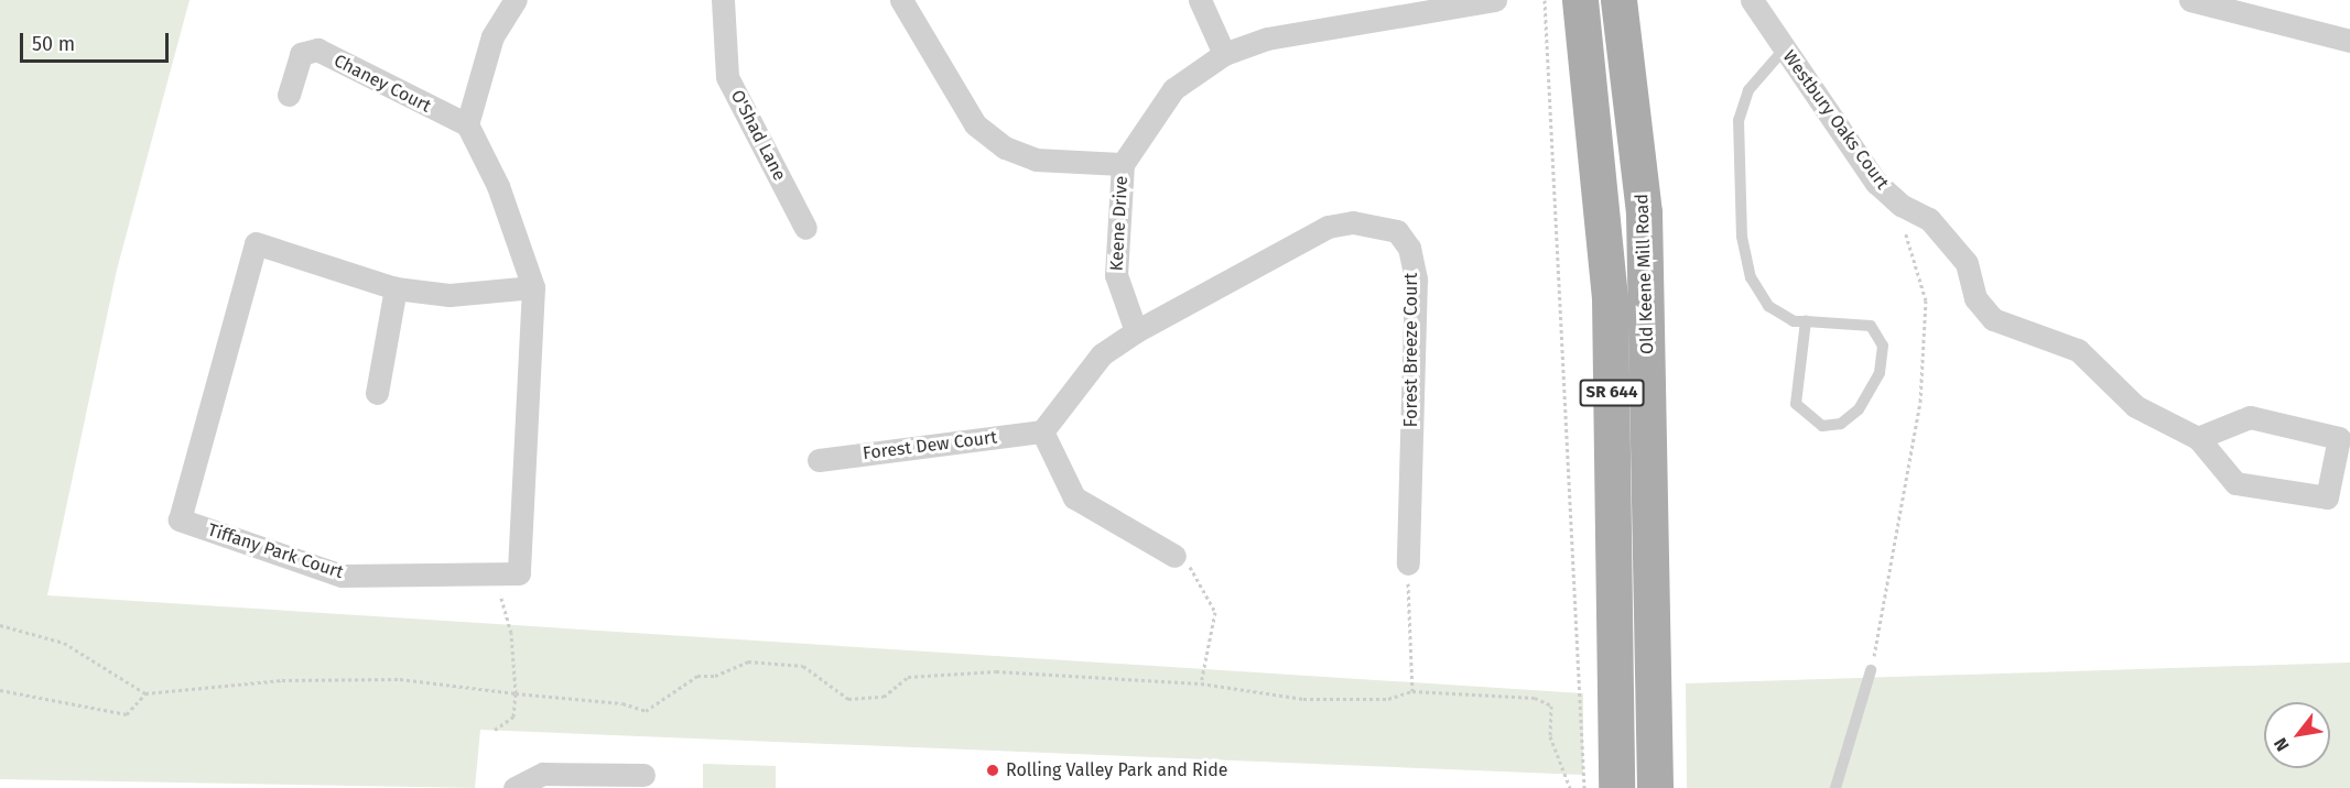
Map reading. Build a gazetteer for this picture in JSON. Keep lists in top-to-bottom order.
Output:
{
  "streets": {
    "main road": ["Old Keene Mill Road", "SR 644"],
    "street": [
      "Chaney Court",
      "Westbury Oaks Court",
      "O'Shad Lane",
      "Keene Drive",
      "Forest Breeze Court",
      "Forest Dew Court",
      "Tiffany Park Court"
    ]
  },
  "crossings": [
    ["Chaney Court", "Tiffany Park Court"],
    ["Keene Drive", "Forest Breeze Court"]
  ],
  "places": ["Rolling Valley Park and Ride"],
  "scale_bar": "50 m",
  "north": "bottom left"
}
